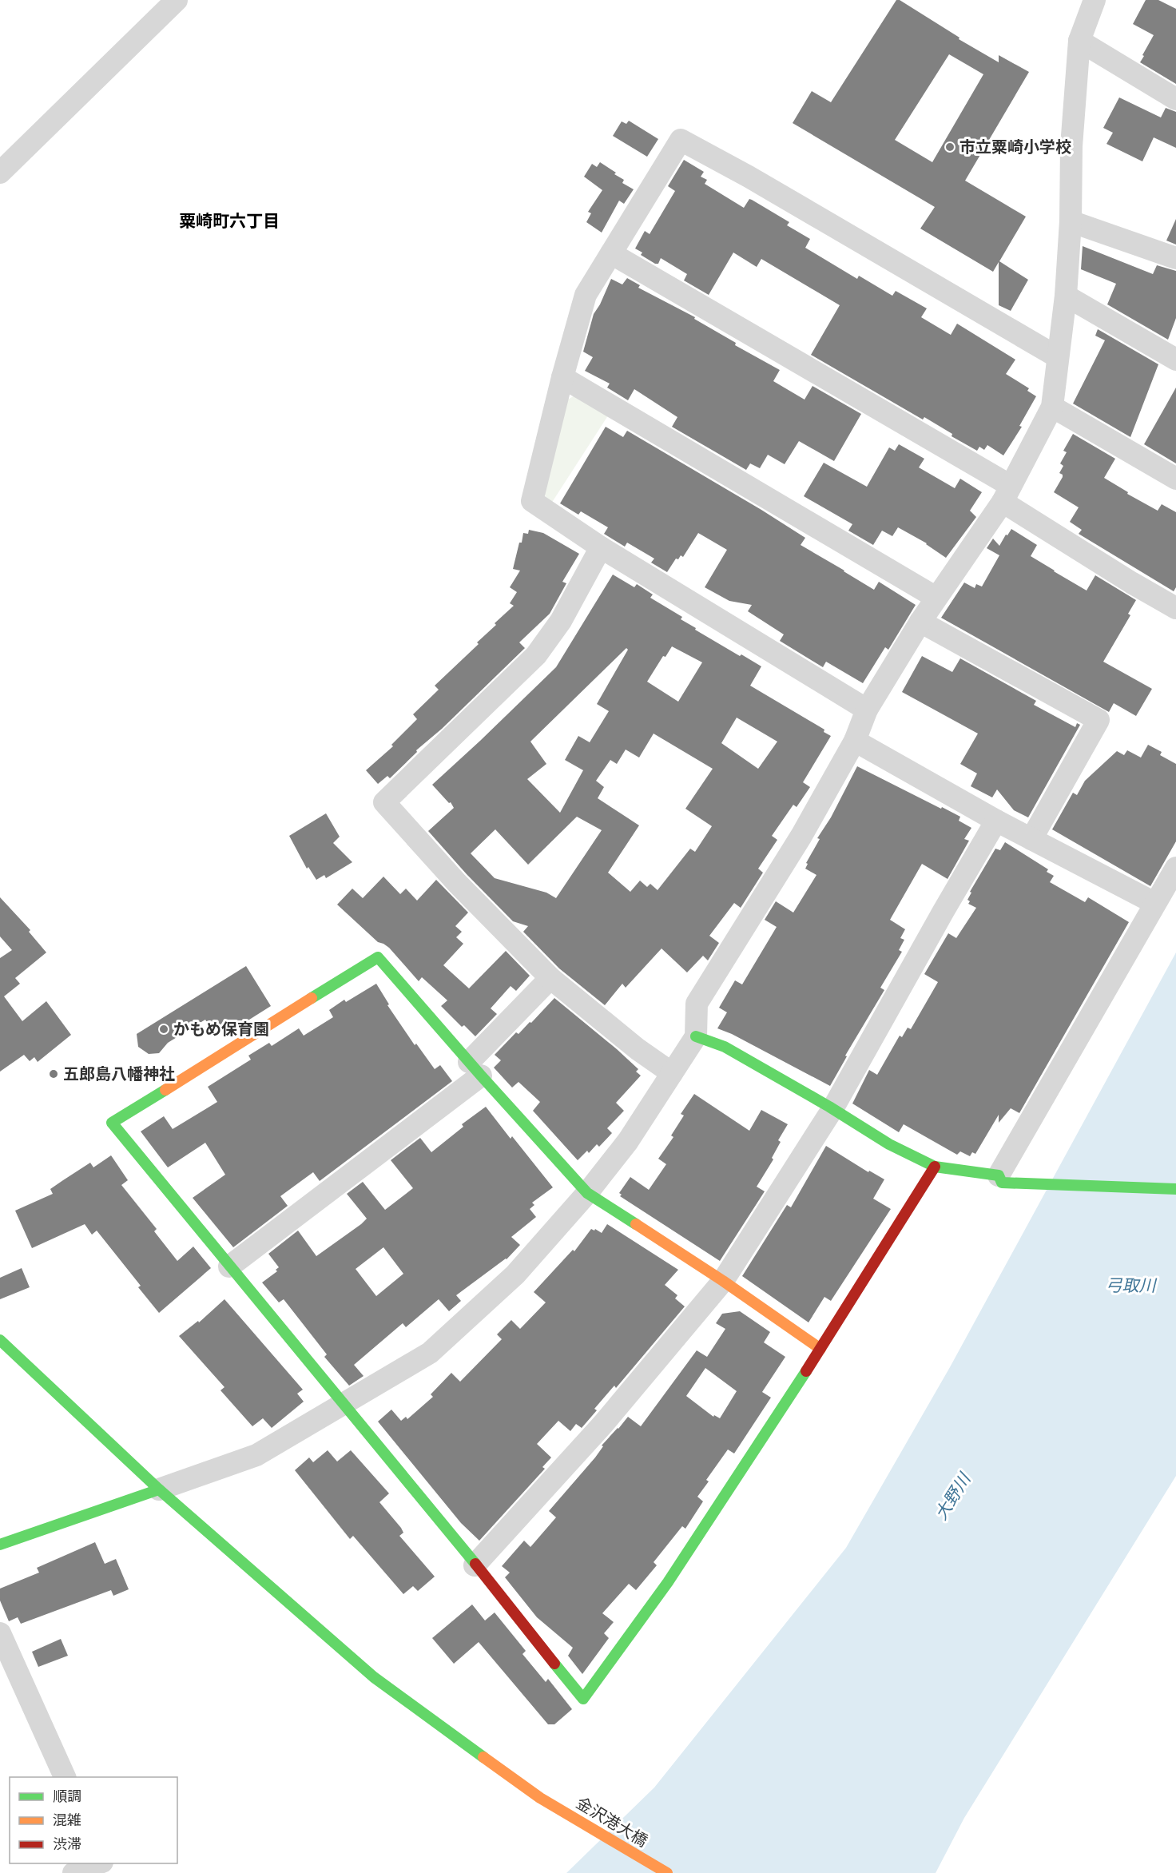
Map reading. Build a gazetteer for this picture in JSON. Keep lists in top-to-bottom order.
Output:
{
  "streets": {
    "street": ["金沢港大橋"]
  },
  "districts": ["粟崎町六丁目"],
  "water": ["弓取川", "大野川"],
  "places": ["市立粟崎小学校", "かもめ保育園", "五郎島八幡神社"],
  "legend": ["順調", "混雑", "渋滞"]
}
